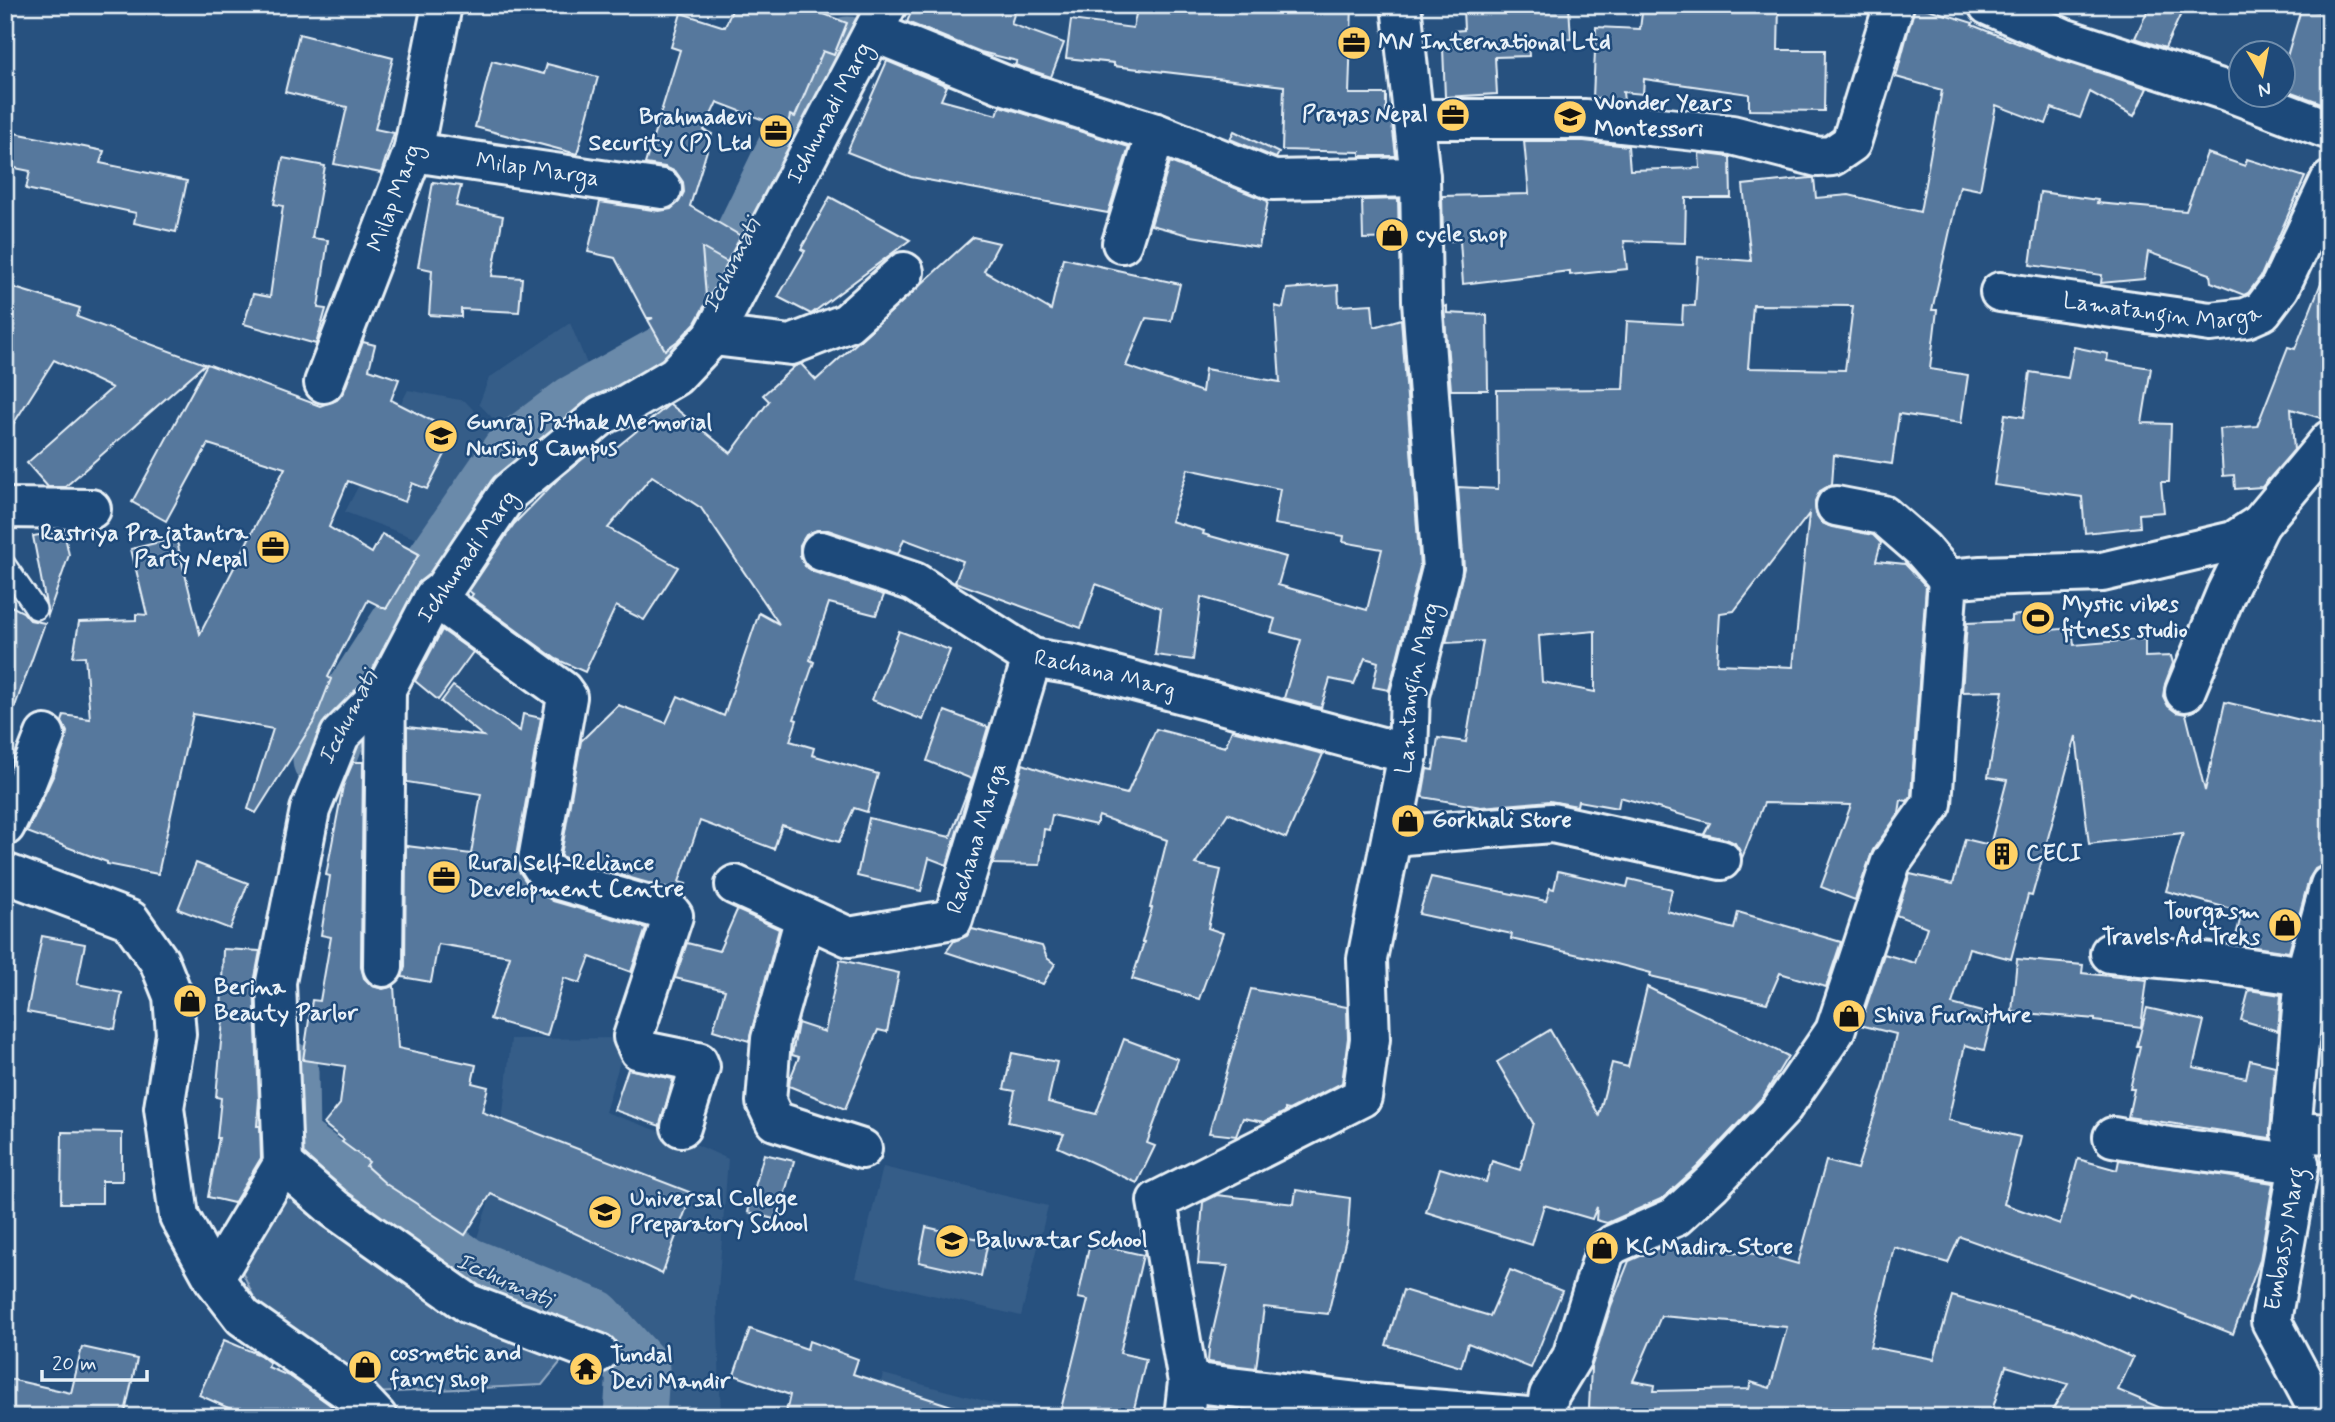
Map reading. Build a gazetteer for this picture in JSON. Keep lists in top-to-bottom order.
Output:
{
  "streets": {
    "street": [
      "Ichhunadi Marg",
      "Milap Marga",
      "Milap Marg",
      "Lamatangin Marga",
      "Rachana Marg",
      "Lamtangin Marg",
      "Rachana Marga",
      "Embassy Marg"
    ]
  },
  "crossings": [
    ["Milap Marga", "Milap Marg"],
    ["Rachana Marg", "Lamtangin Marg"],
    ["Rachana Marg", "Rachana Marga"]
  ],
  "water": ["Icchumati"],
  "places": {
    "office": [
      "MN International Ltd",
      "Prayas Nepal",
      "Brahmadevi Security (P) Ltd",
      "Rastriya Prajatantra Party Nepal",
      "Rural Self-Reliance Development Centre"
    ],
    "school or university": [
      "Wonder Years Montessori",
      "Gunraj Pathak Memorial Nursing Campus",
      "Universal College Preparatory School",
      "Baluwatar School"
    ],
    "shop": [
      "cycle shop",
      "Gorkhali Store",
      "Tourgasm Travels Ad Treks",
      "Berina Beauty Parlor",
      "Shiva Furniture",
      "KC Madira Store",
      "cosmetic and fancy shop"
    ],
    "sports": ["Mystic vibes fitness studio"],
    "building": ["CECI"],
    "temple": ["Tundal Devi Mandir"]
  },
  "scale_bar": "20 m",
  "north": "bottom"
}
